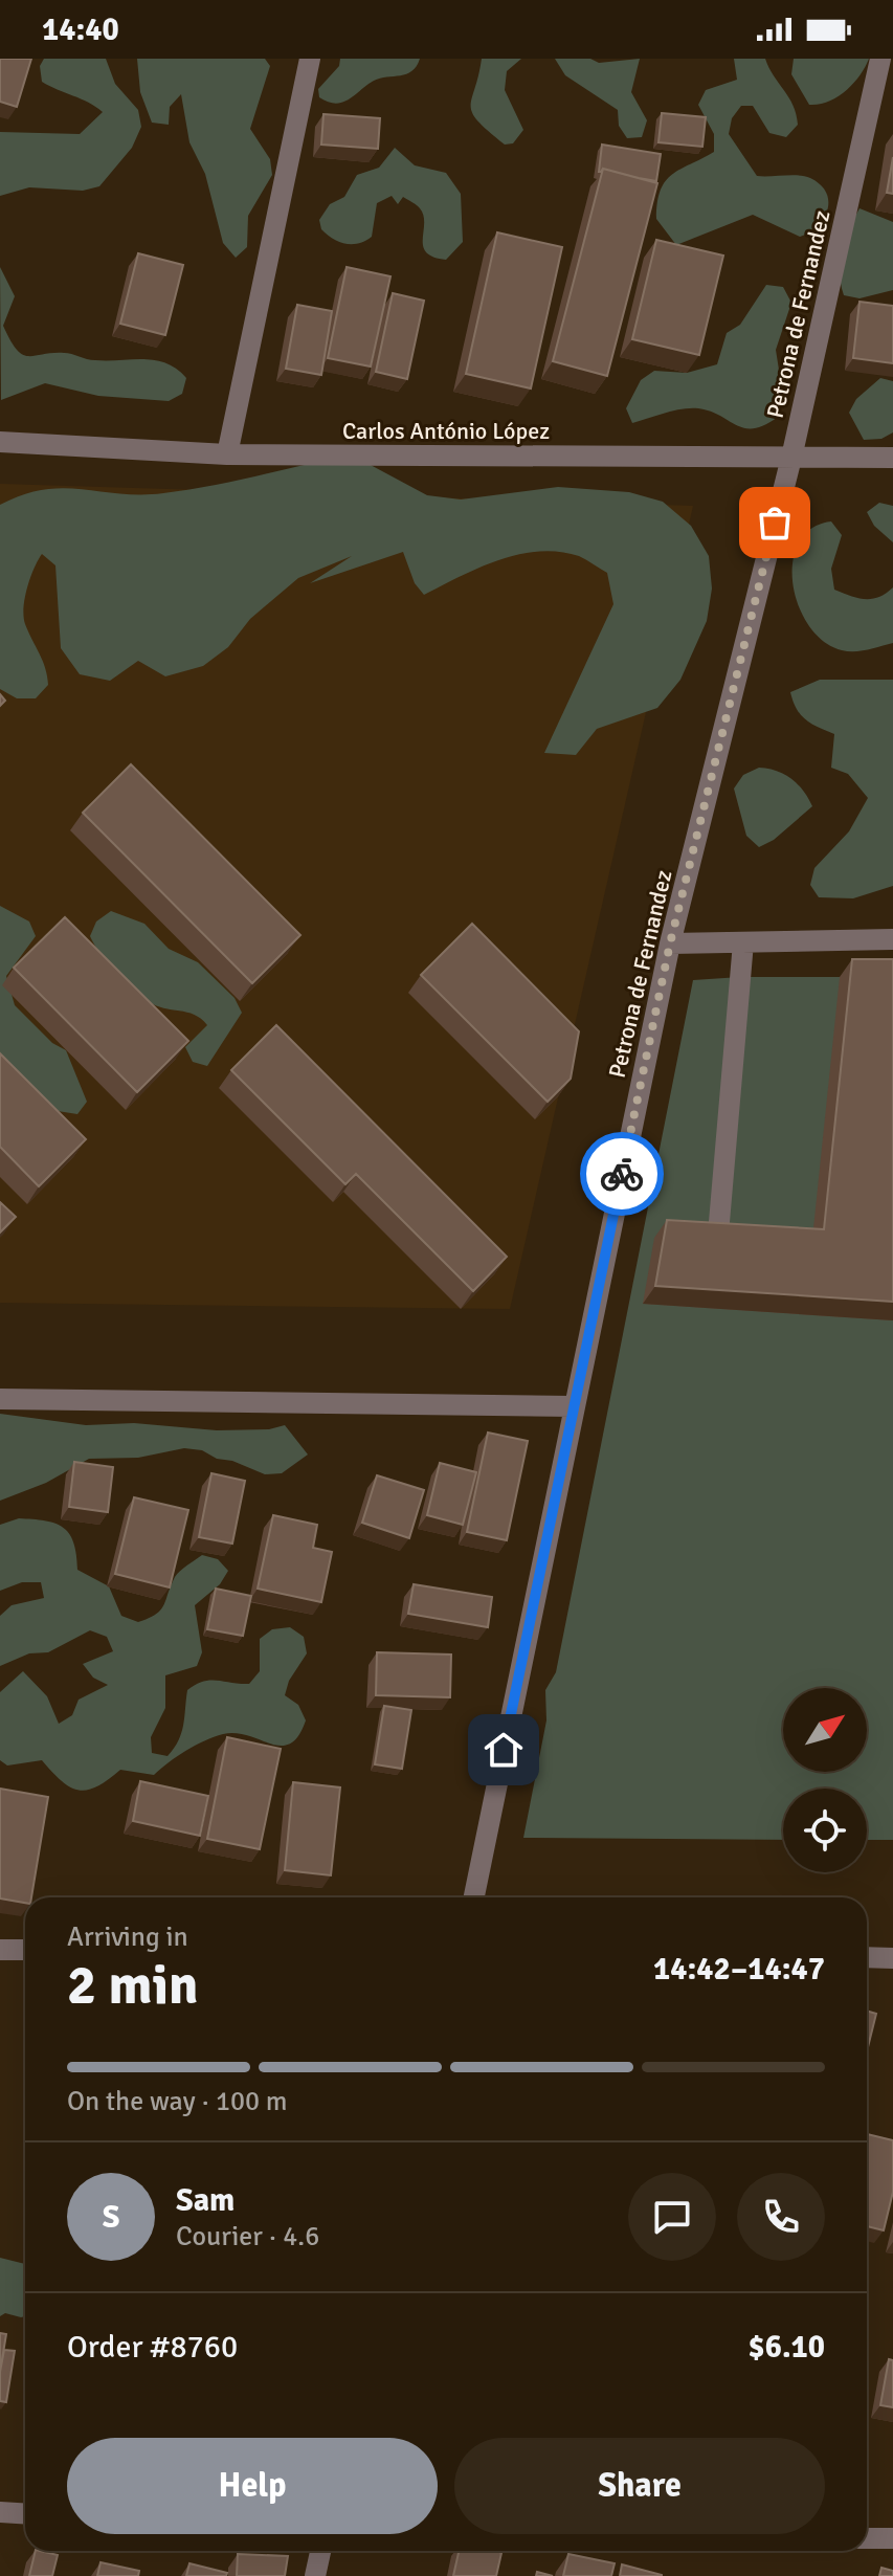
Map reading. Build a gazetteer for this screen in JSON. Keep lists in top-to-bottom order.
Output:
{
  "streets": {
    "street": ["Petrona de Fernandez", "Carlos António López"]
  },
  "crossings": [
    ["Petrona de Fernandez", "Carlos António López"]
  ],
  "north": "top right",
  "page": {
    "status": "14:40",
    "heading": ["2 min", "Arriving in", "14:42–14:47"],
    "panel": [
      "Sam",
      "Courier · 4.6",
      "Order #8760",
      "$6.10"
    ],
    "bar": "On the way · 100 m",
    "round": "S",
    "buttons": ["Help", "Share"]
  }
}
